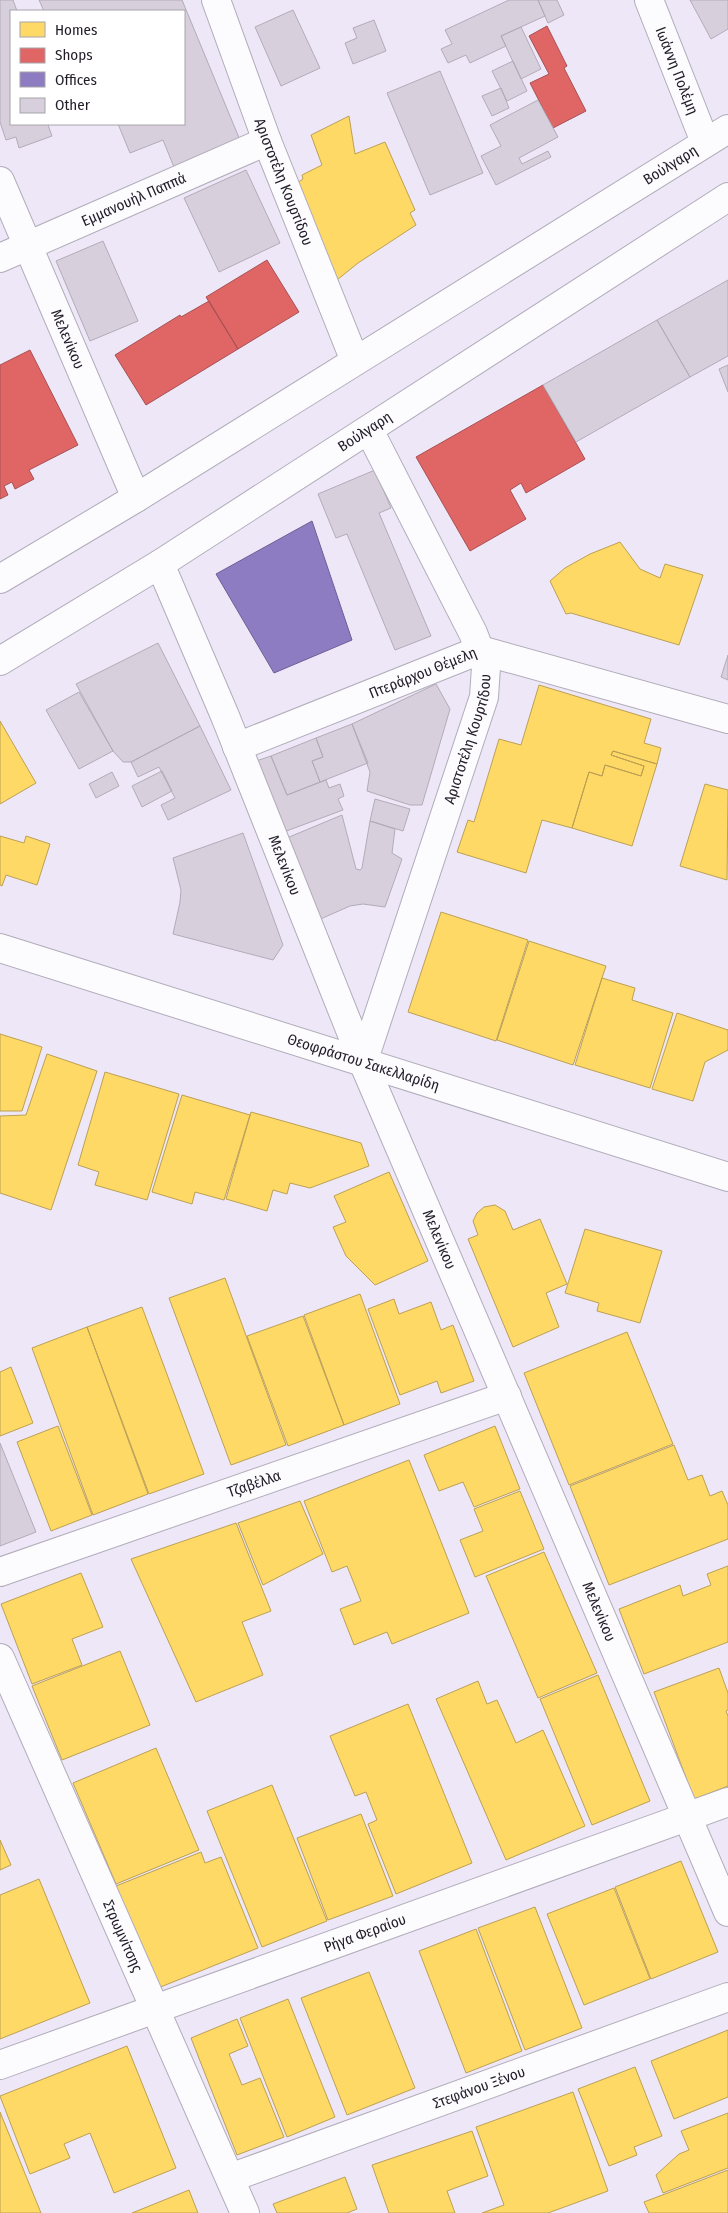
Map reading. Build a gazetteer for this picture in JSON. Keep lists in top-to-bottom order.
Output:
{
  "streets": {
    "street": [
      "Ιωάννη Πολέμη",
      "Βούλγαρη",
      "Αριστοτέλη Κουρτίδου",
      "Εμμανουήλ Παππά",
      "Μελενίκου",
      "Πτεράρχου Θέμελη",
      "Θεοφράστου Σακελλαρίδη",
      "Τζαβέλλα",
      "Ρήγα Φεραίου",
      "Στρωμνίτσης",
      "Στεφάνου Ξένου"
    ]
  },
  "crossings": [
    ["Ιωάννη Πολέμη", "Βούλγαρη"],
    ["Βούλγαρη", "Αριστοτέλη Κουρτίδου"],
    ["Βούλγαρη", "Μελενίκου"],
    ["Αριστοτέλη Κουρτίδου", "Εμμανουήλ Παππά"],
    ["Αριστοτέλη Κουρτίδου", "Μελενίκου"],
    ["Αριστοτέλη Κουρτίδου", "Πτεράρχου Θέμελη"],
    ["Αριστοτέλη Κουρτίδου", "Θεοφράστου Σακελλαρίδη"],
    ["Εμμανουήλ Παππά", "Μελενίκου"],
    ["Μελενίκου", "Πτεράρχου Θέμελη"],
    ["Μελενίκου", "Θεοφράστου Σακελλαρίδη"],
    ["Μελενίκου", "Τζαβέλλα"],
    ["Μελενίκου", "Ρήγα Φεραίου"],
    ["Ρήγα Φεραίου", "Στρωμνίτσης"],
    ["Στρωμνίτσης", "Στεφάνου Ξένου"]
  ],
  "legend": [
    "Homes",
    "Shops",
    "Offices",
    "Other"
  ]
}
